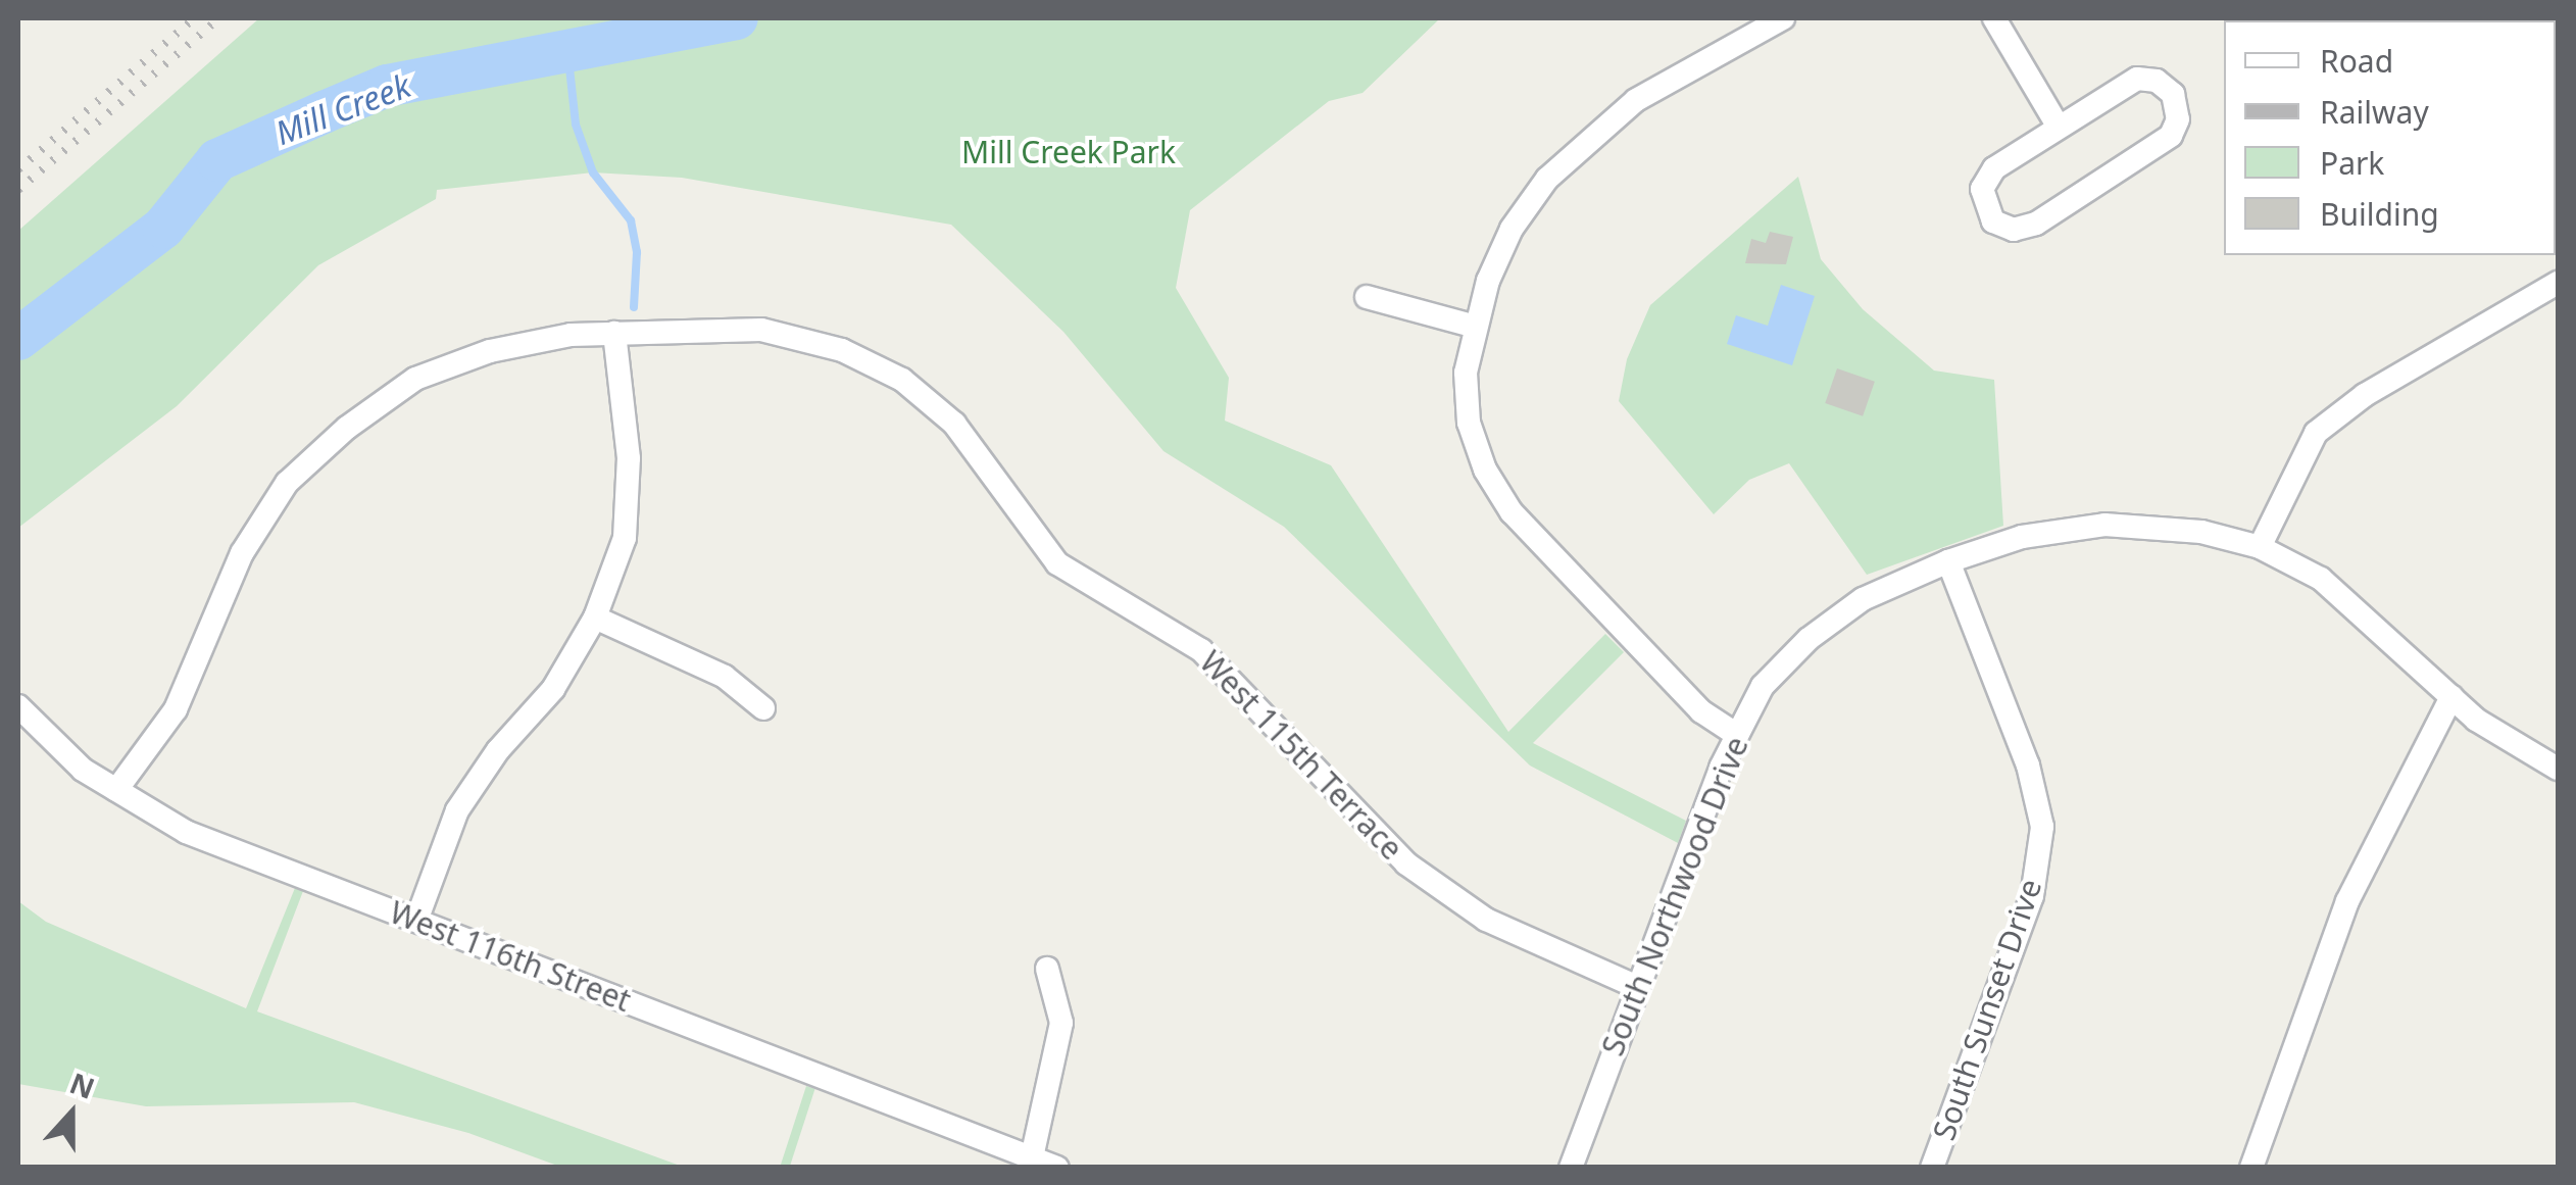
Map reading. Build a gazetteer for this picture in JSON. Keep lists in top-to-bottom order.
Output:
{
  "streets": {
    "street": [
      "West 115th Terrace",
      "South Northwood Drive",
      "West 116th Street",
      "South Sunset Drive"
    ]
  },
  "crossings": [
    ["West 115th Terrace", "South Northwood Drive"],
    ["West 115th Terrace", "West 116th Street"],
    ["South Northwood Drive", "South Sunset Drive"]
  ],
  "water": ["Mill Creek"],
  "parks": ["Mill Creek Park"],
  "legend": [
    "Road",
    "Railway",
    "Park",
    "Building"
  ],
  "north": "top"
}
